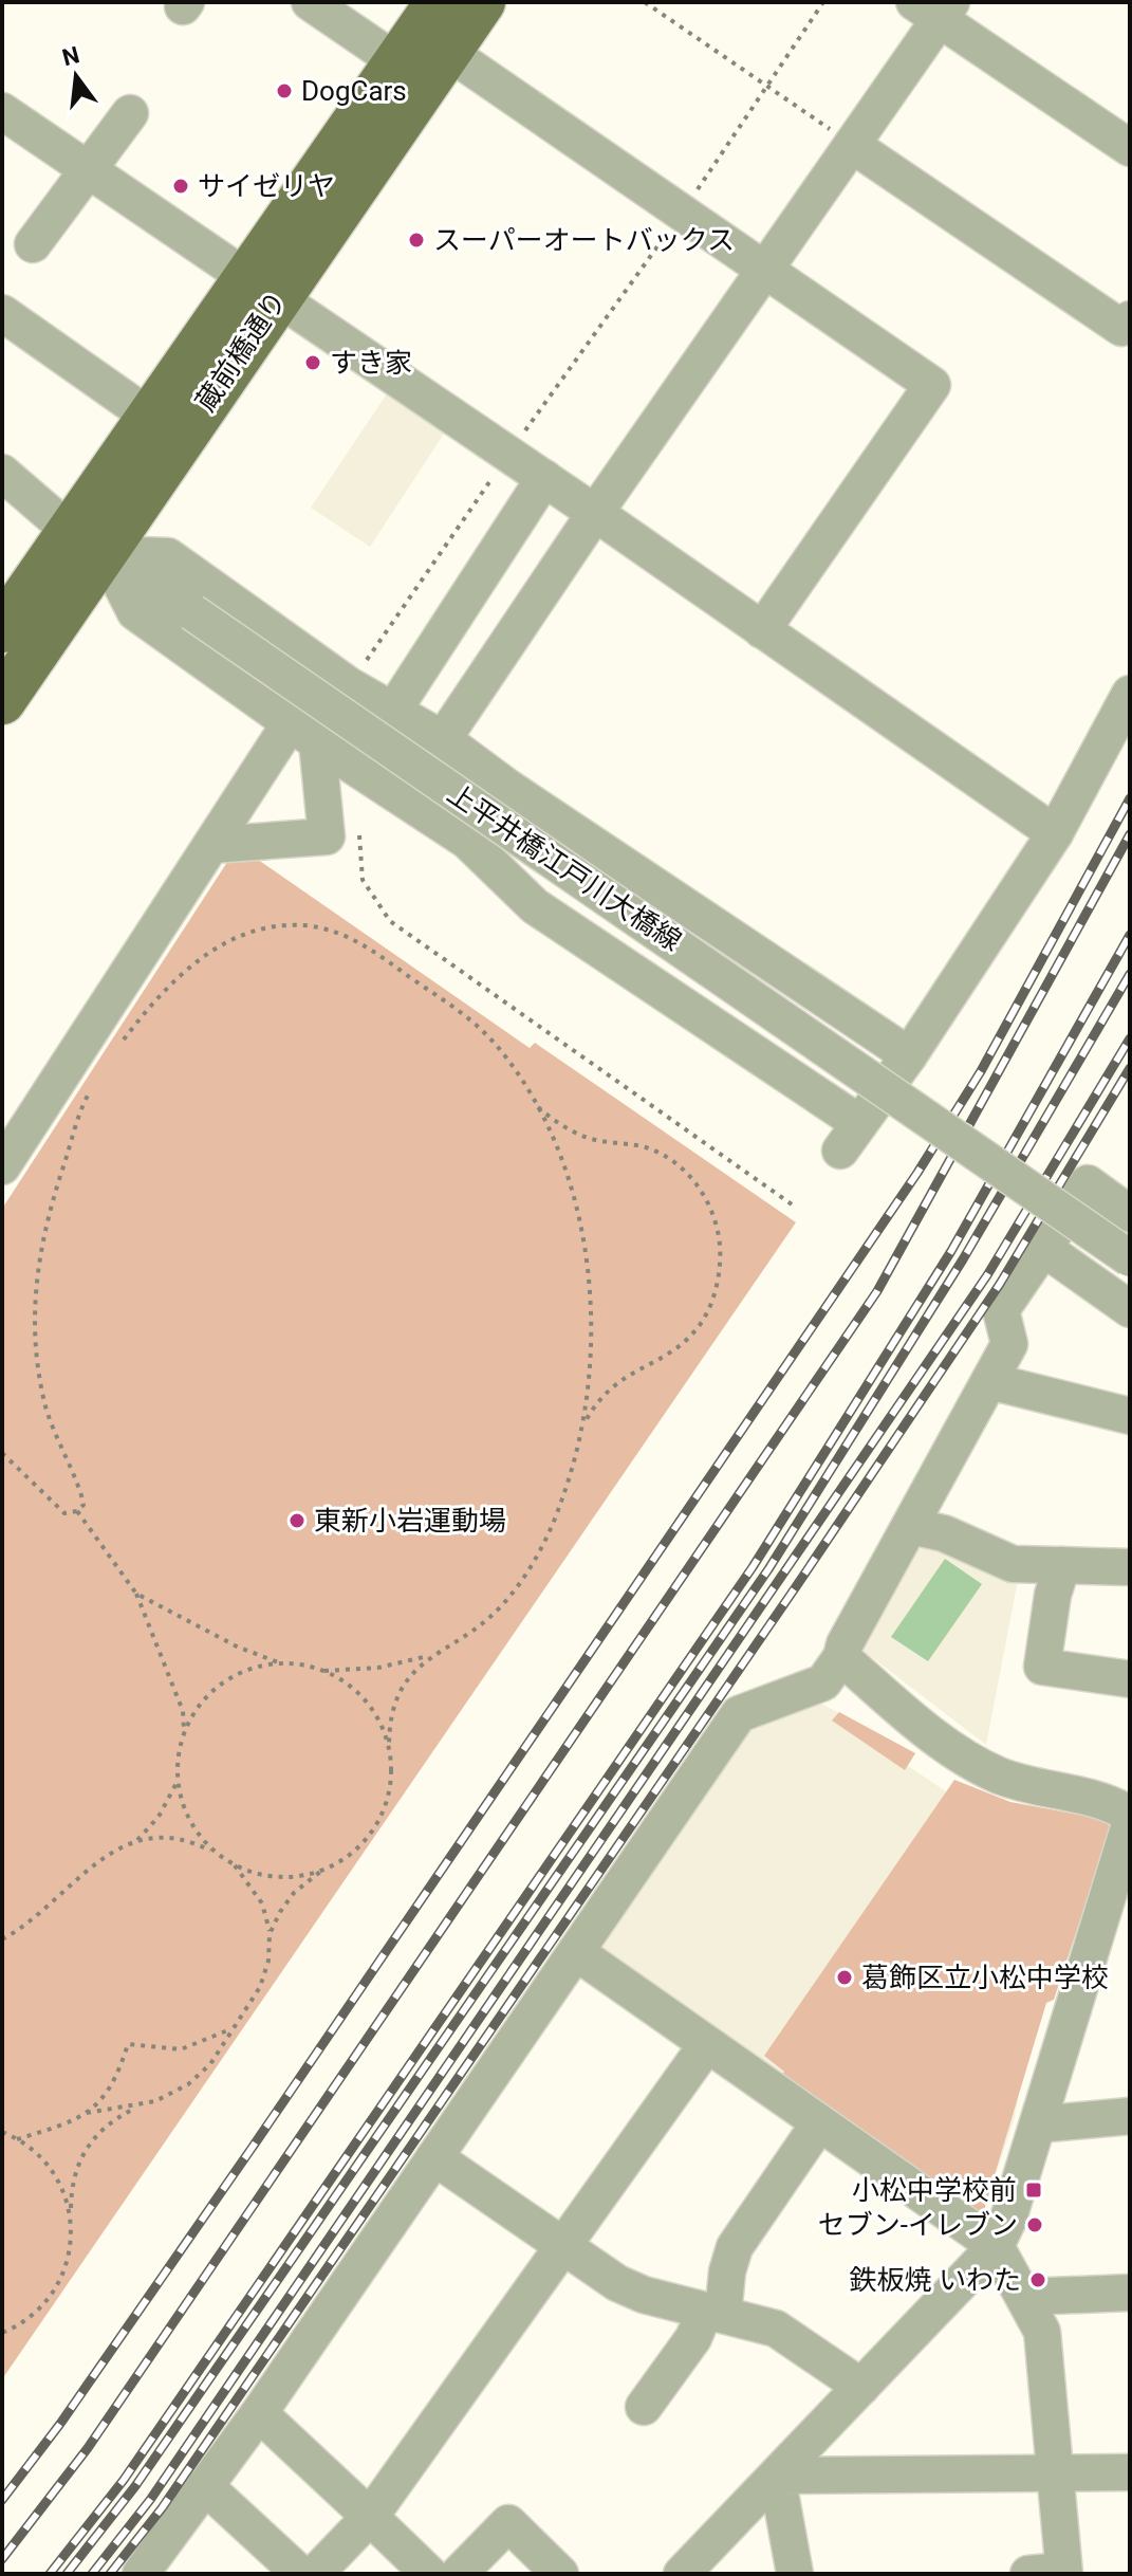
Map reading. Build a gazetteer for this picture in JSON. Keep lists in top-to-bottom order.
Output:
{
  "streets": {
    "main road": ["蔵前橋通り"],
    "street": ["上平井橋江戸川大橋線"]
  },
  "crossings": [
    ["蔵前橋通り", "上平井橋江戸川大橋線"]
  ],
  "places": {
    "other": [
      "DogCars",
      "サイゼリヤ",
      "スーパーオートバックス",
      "すき家",
      "東新小岩運動場",
      "葛飾区立小松中学校",
      "セブン-イレブン",
      "鉄板焼 いわた"
    ],
    "transit": ["小松中学校前"]
  },
  "north": "top"
}
